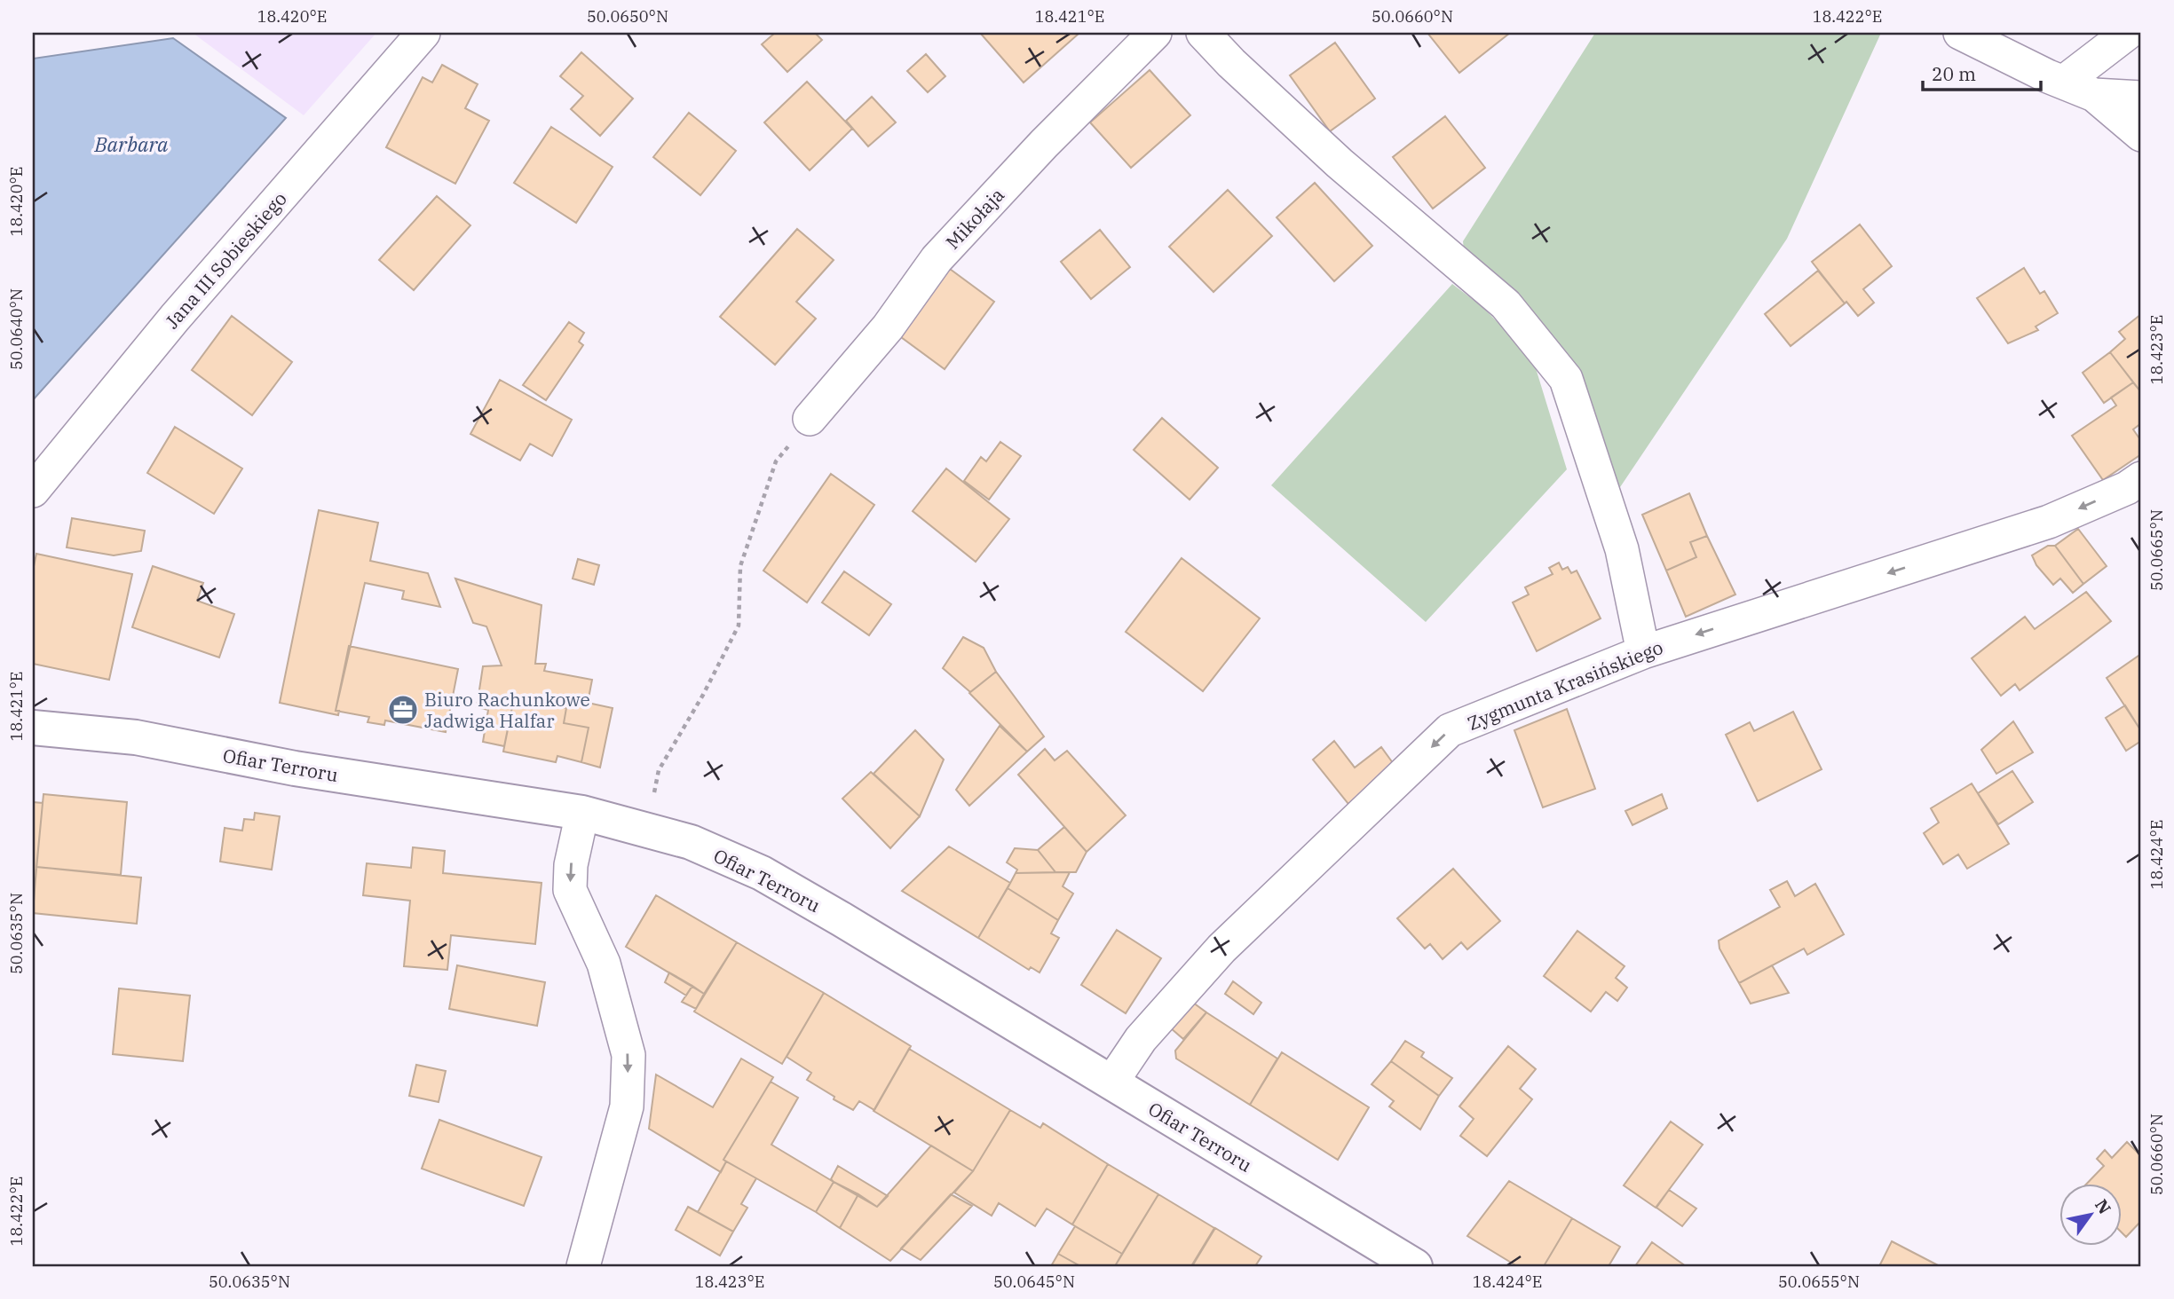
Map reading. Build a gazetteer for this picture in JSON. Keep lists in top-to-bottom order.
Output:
{
  "streets": {
    "street": [
      "Mikołaja",
      "Jana III Sobieskiego",
      "Zygmunta Krasińskiego",
      "Ofiar Terroru"
    ]
  },
  "crossings": [
    ["Zygmunta Krasińskiego", "Ofiar Terroru"]
  ],
  "one_way": ["Zygmunta Krasińskiego"],
  "water": ["Barbara"],
  "places": {
    "office": ["Biuro Rachunkowe Jadwiga Halfar"]
  },
  "scale_bar": "20 m",
  "north": "top right",
  "coordinates": [
    "18.420°E",
    "50.0650°N",
    "18.421°E",
    "50.0660°N",
    "18.422°E",
    "50.0640°N",
    "18.423°E",
    "50.0665°N",
    "18.424°E",
    "50.0635°N",
    "50.0645°N",
    "50.0655°N"
  ]
}
